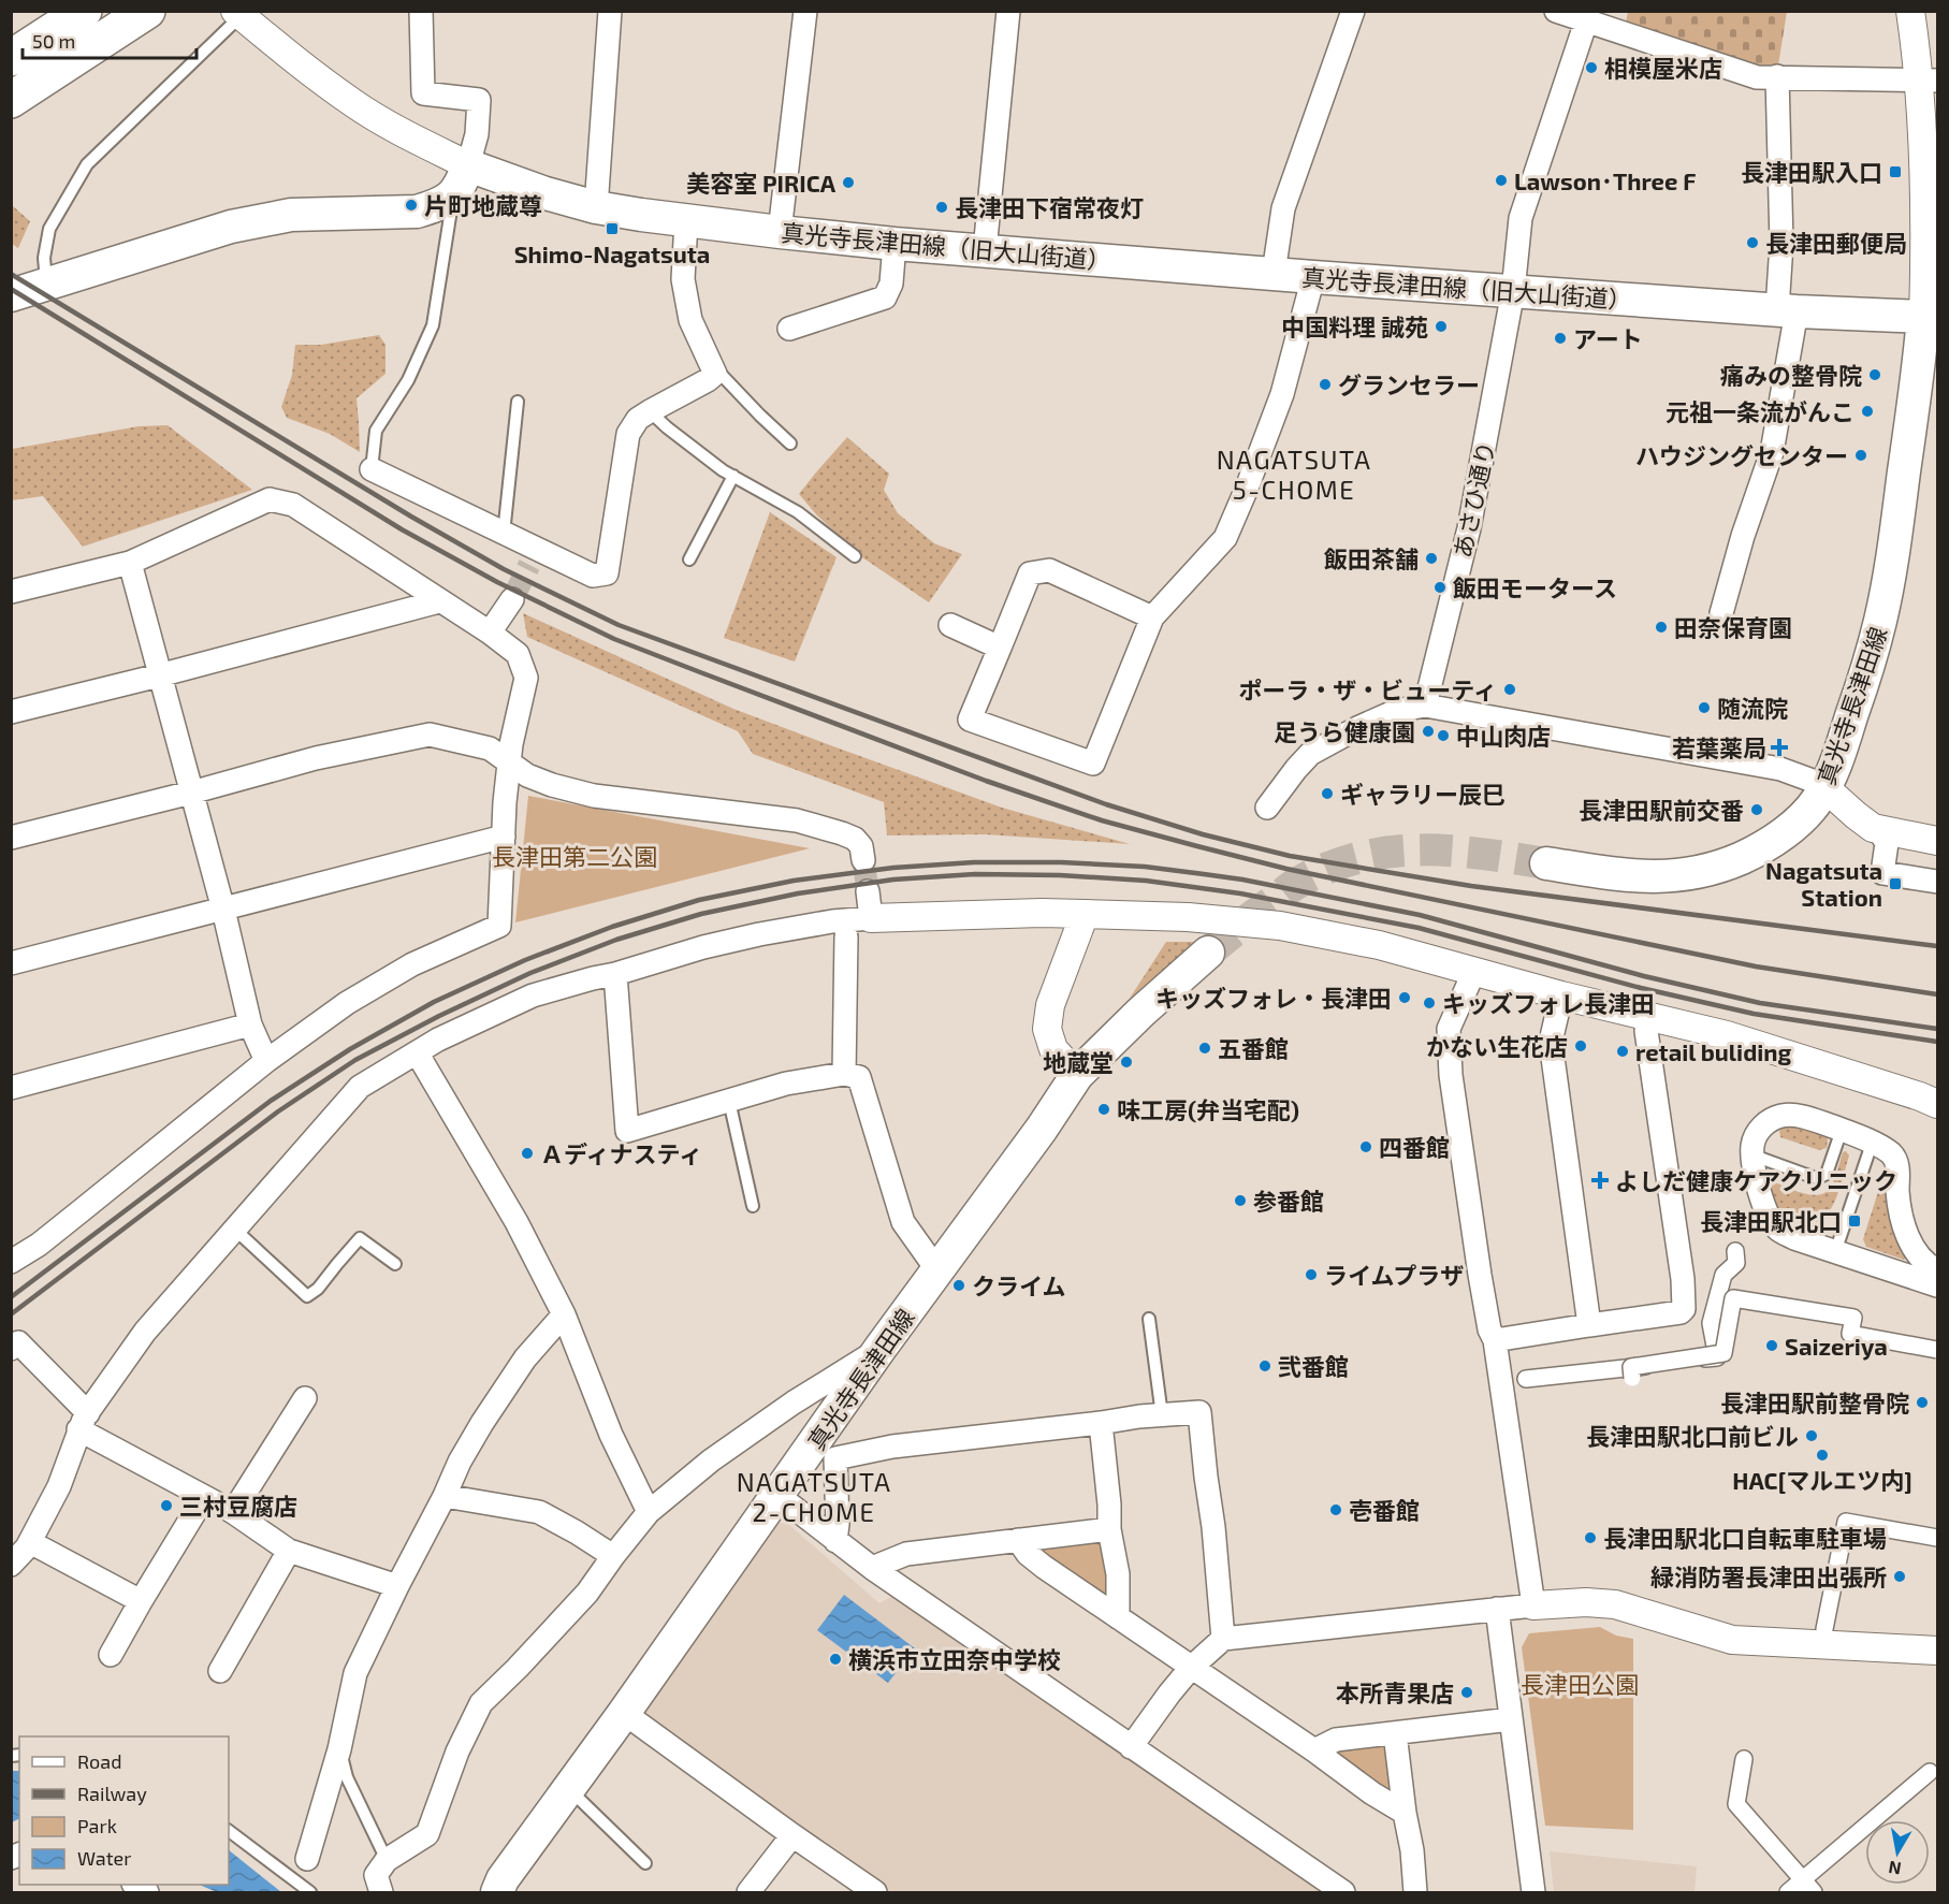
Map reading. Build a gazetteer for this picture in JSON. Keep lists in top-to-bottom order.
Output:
{
  "streets": {
    "main road": ["真光寺長津田線（旧大山街道）", "真光寺長津田線"],
    "street": ["あさひ通り"]
  },
  "crossings": [
    ["真光寺長津田線（旧大山街道）", "あさひ通り"],
    ["真光寺長津田線（旧大山街道）", "真光寺長津田線"]
  ],
  "districts": ["NAGATSUTA 5-CHOME", "NAGATSUTA 2-CHOME"],
  "parks": ["長津田第二公園", "長津田公園"],
  "places": {
    "other": [
      "相模屋米店",
      "Lawson･Three F",
      "美容室 PIRICA",
      "片町地蔵尊",
      "長津田下宿常夜灯",
      "長津田郵便局",
      "中国料理 誠苑",
      "アート",
      "痛みの整骨院",
      "グランセラー",
      "元祖一条流がんこ",
      "ハウジングセンター",
      "飯田茶舗",
      "飯田モータース",
      "田奈保育園",
      "ポーラ・ザ・ビューティ",
      "随流院",
      "足うら健康園",
      "中山肉店",
      "ギャラリー辰巳",
      "長津田駅前交番",
      "キッズフォレ・長津田",
      "キッズフォレ長津田",
      "かない生花店",
      "五番館",
      "retail buliding",
      "地蔵堂",
      "味工房(弁当宅配)",
      "四番館",
      "Ａディナスティ",
      "参番館",
      "ライムプラザ",
      "クライム",
      "Saizeriya",
      "弐番館",
      "長津田駅前整骨院",
      "長津田駅北口前ビル",
      "HAC[マルエツ内]",
      "三村豆腐店",
      "壱番館",
      "長津田駅北口自転車駐車場",
      "緑消防署長津田出張所",
      "横浜市立田奈中学校",
      "本所青果店"
    ],
    "transit": [
      "長津田駅入口",
      "Shimo-Nagatsuta",
      "Nagatsuta Station",
      "長津田駅北口"
    ],
    "health": ["若葉薬局", "よしだ健康ケアクリニック"]
  },
  "legend": [
    "Road",
    "Railway",
    "Park",
    "Water"
  ],
  "scale_bar": "50 m",
  "north": "bottom"
}
